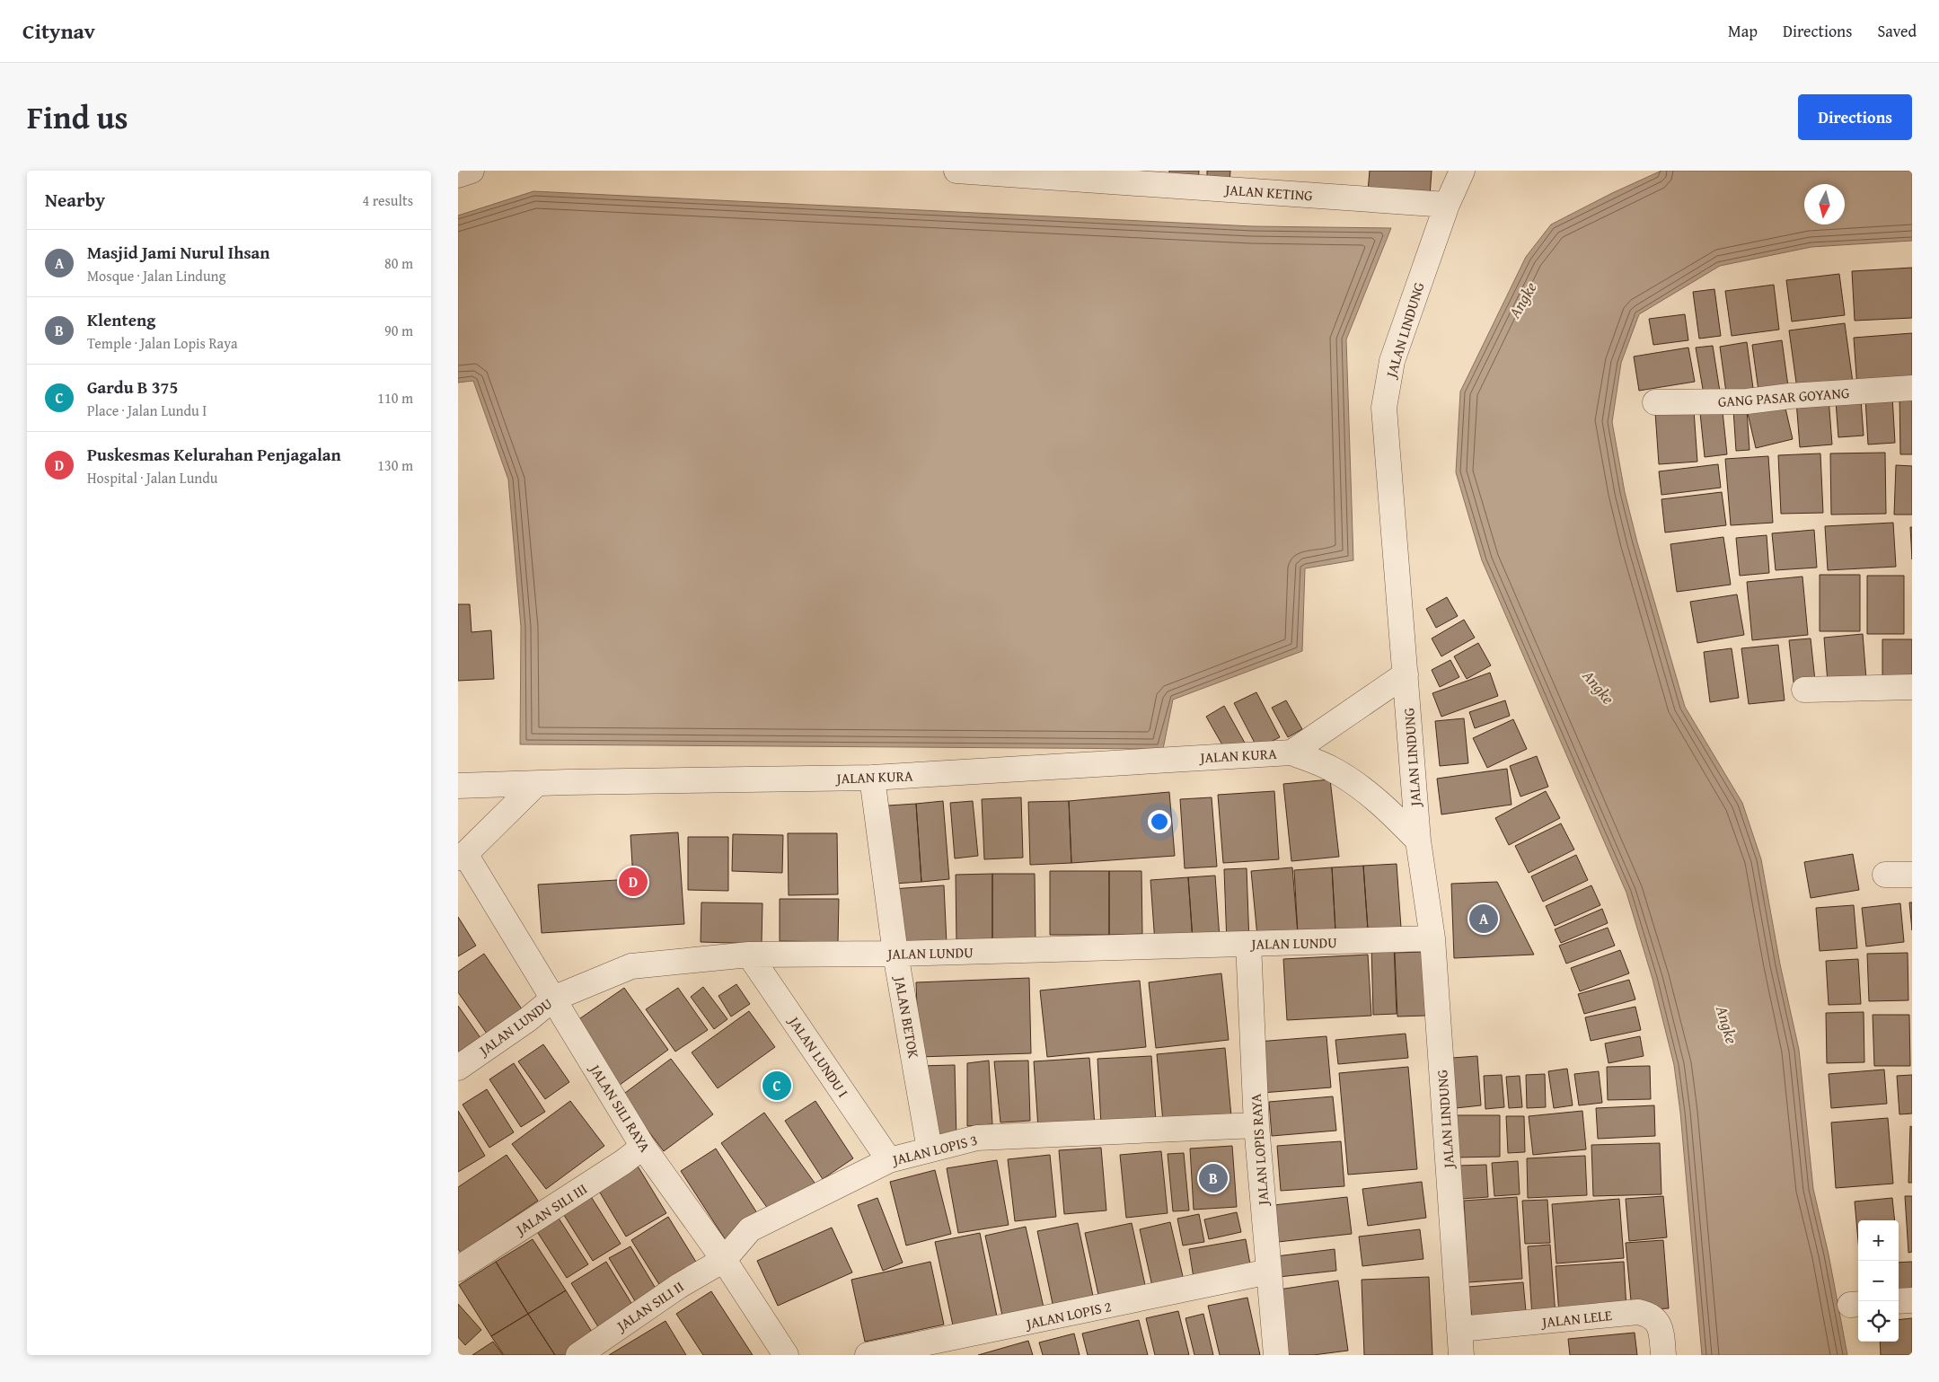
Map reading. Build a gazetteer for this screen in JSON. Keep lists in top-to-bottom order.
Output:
{
  "streets": {
    "street": [
      "JALAN KETING",
      "JALAN LINDUNG",
      "GANG PASAR GOYANG",
      "JALAN KURA",
      "JALAN LUNDU",
      "JALAN BETOK",
      "JALAN LUNDU I",
      "JALAN SILI RAYA",
      "JALAN LOPIS 3",
      "JALAN LOPIS RAYA",
      "JALAN SILI III",
      "JALAN SILI II",
      "JALAN LOPIS 2",
      "JALAN LELE"
    ]
  },
  "crossings": [
    ["JALAN KETING", "JALAN LINDUNG"],
    ["JALAN LINDUNG", "JALAN KURA"],
    ["JALAN LINDUNG", "JALAN LUNDU"],
    ["JALAN LINDUNG", "JALAN LELE"],
    ["JALAN KURA", "JALAN BETOK"],
    ["JALAN LUNDU", "JALAN BETOK"],
    ["JALAN LUNDU", "JALAN LUNDU I"],
    ["JALAN LUNDU", "JALAN SILI RAYA"],
    ["JALAN LUNDU", "JALAN LOPIS RAYA"],
    ["JALAN BETOK", "JALAN LOPIS 3"],
    ["JALAN LUNDU I", "JALAN LOPIS 3"],
    ["JALAN SILI RAYA", "JALAN LOPIS 3"],
    ["JALAN SILI RAYA", "JALAN SILI III"],
    ["JALAN SILI RAYA", "JALAN SILI II"],
    ["JALAN LOPIS 3", "JALAN LOPIS RAYA"],
    ["JALAN LOPIS 3", "JALAN SILI II"],
    ["JALAN LOPIS RAYA", "JALAN LOPIS 2"]
  ],
  "water": ["Angke"],
  "north": "bottom",
  "page": {
    "header": "Citynav",
    "nav": ["Map", "Directions", "Saved"],
    "title": "Find us",
    "buttons": "Directions",
    "heading": ["Nearby", "4 results"],
    "list": [
      {
        "mark": "A",
        "name": "Masjid Jami Nurul Ihsan",
        "note": "Mosque · Jalan Lindung",
        "value": "80 m"
      },
      {
        "mark": "B",
        "name": "Klenteng",
        "note": "Temple · Jalan Lopis Raya",
        "value": "90 m"
      },
      {
        "mark": "C",
        "name": "Gardu B 375",
        "note": "Place · Jalan Lundu I",
        "value": "110 m"
      },
      {
        "mark": "D",
        "name": "Puskesmas Kelurahan Penjagalan",
        "note": "Hospital · Jalan Lundu",
        "value": "130 m"
      }
    ],
    "pins": [
      "D",
      "A",
      "C",
      "B"
    ],
    "map_buttons": ["+", "−"]
  }
}
